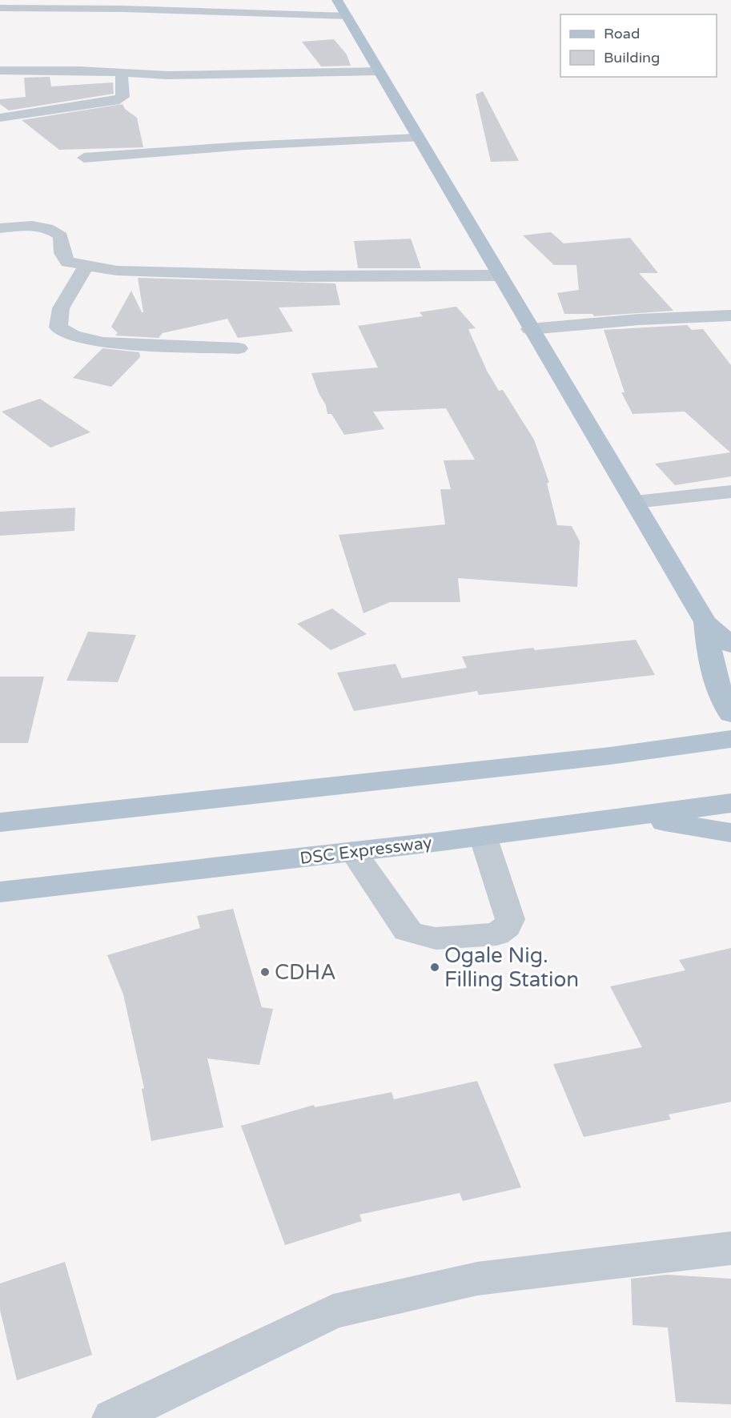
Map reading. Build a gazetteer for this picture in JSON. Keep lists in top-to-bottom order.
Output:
{
  "streets": {
    "main road": ["DSC Expressway"]
  },
  "places": ["Ogale Nig. Filling Station", "CDHA"],
  "legend": ["Road", "Building"]
}
